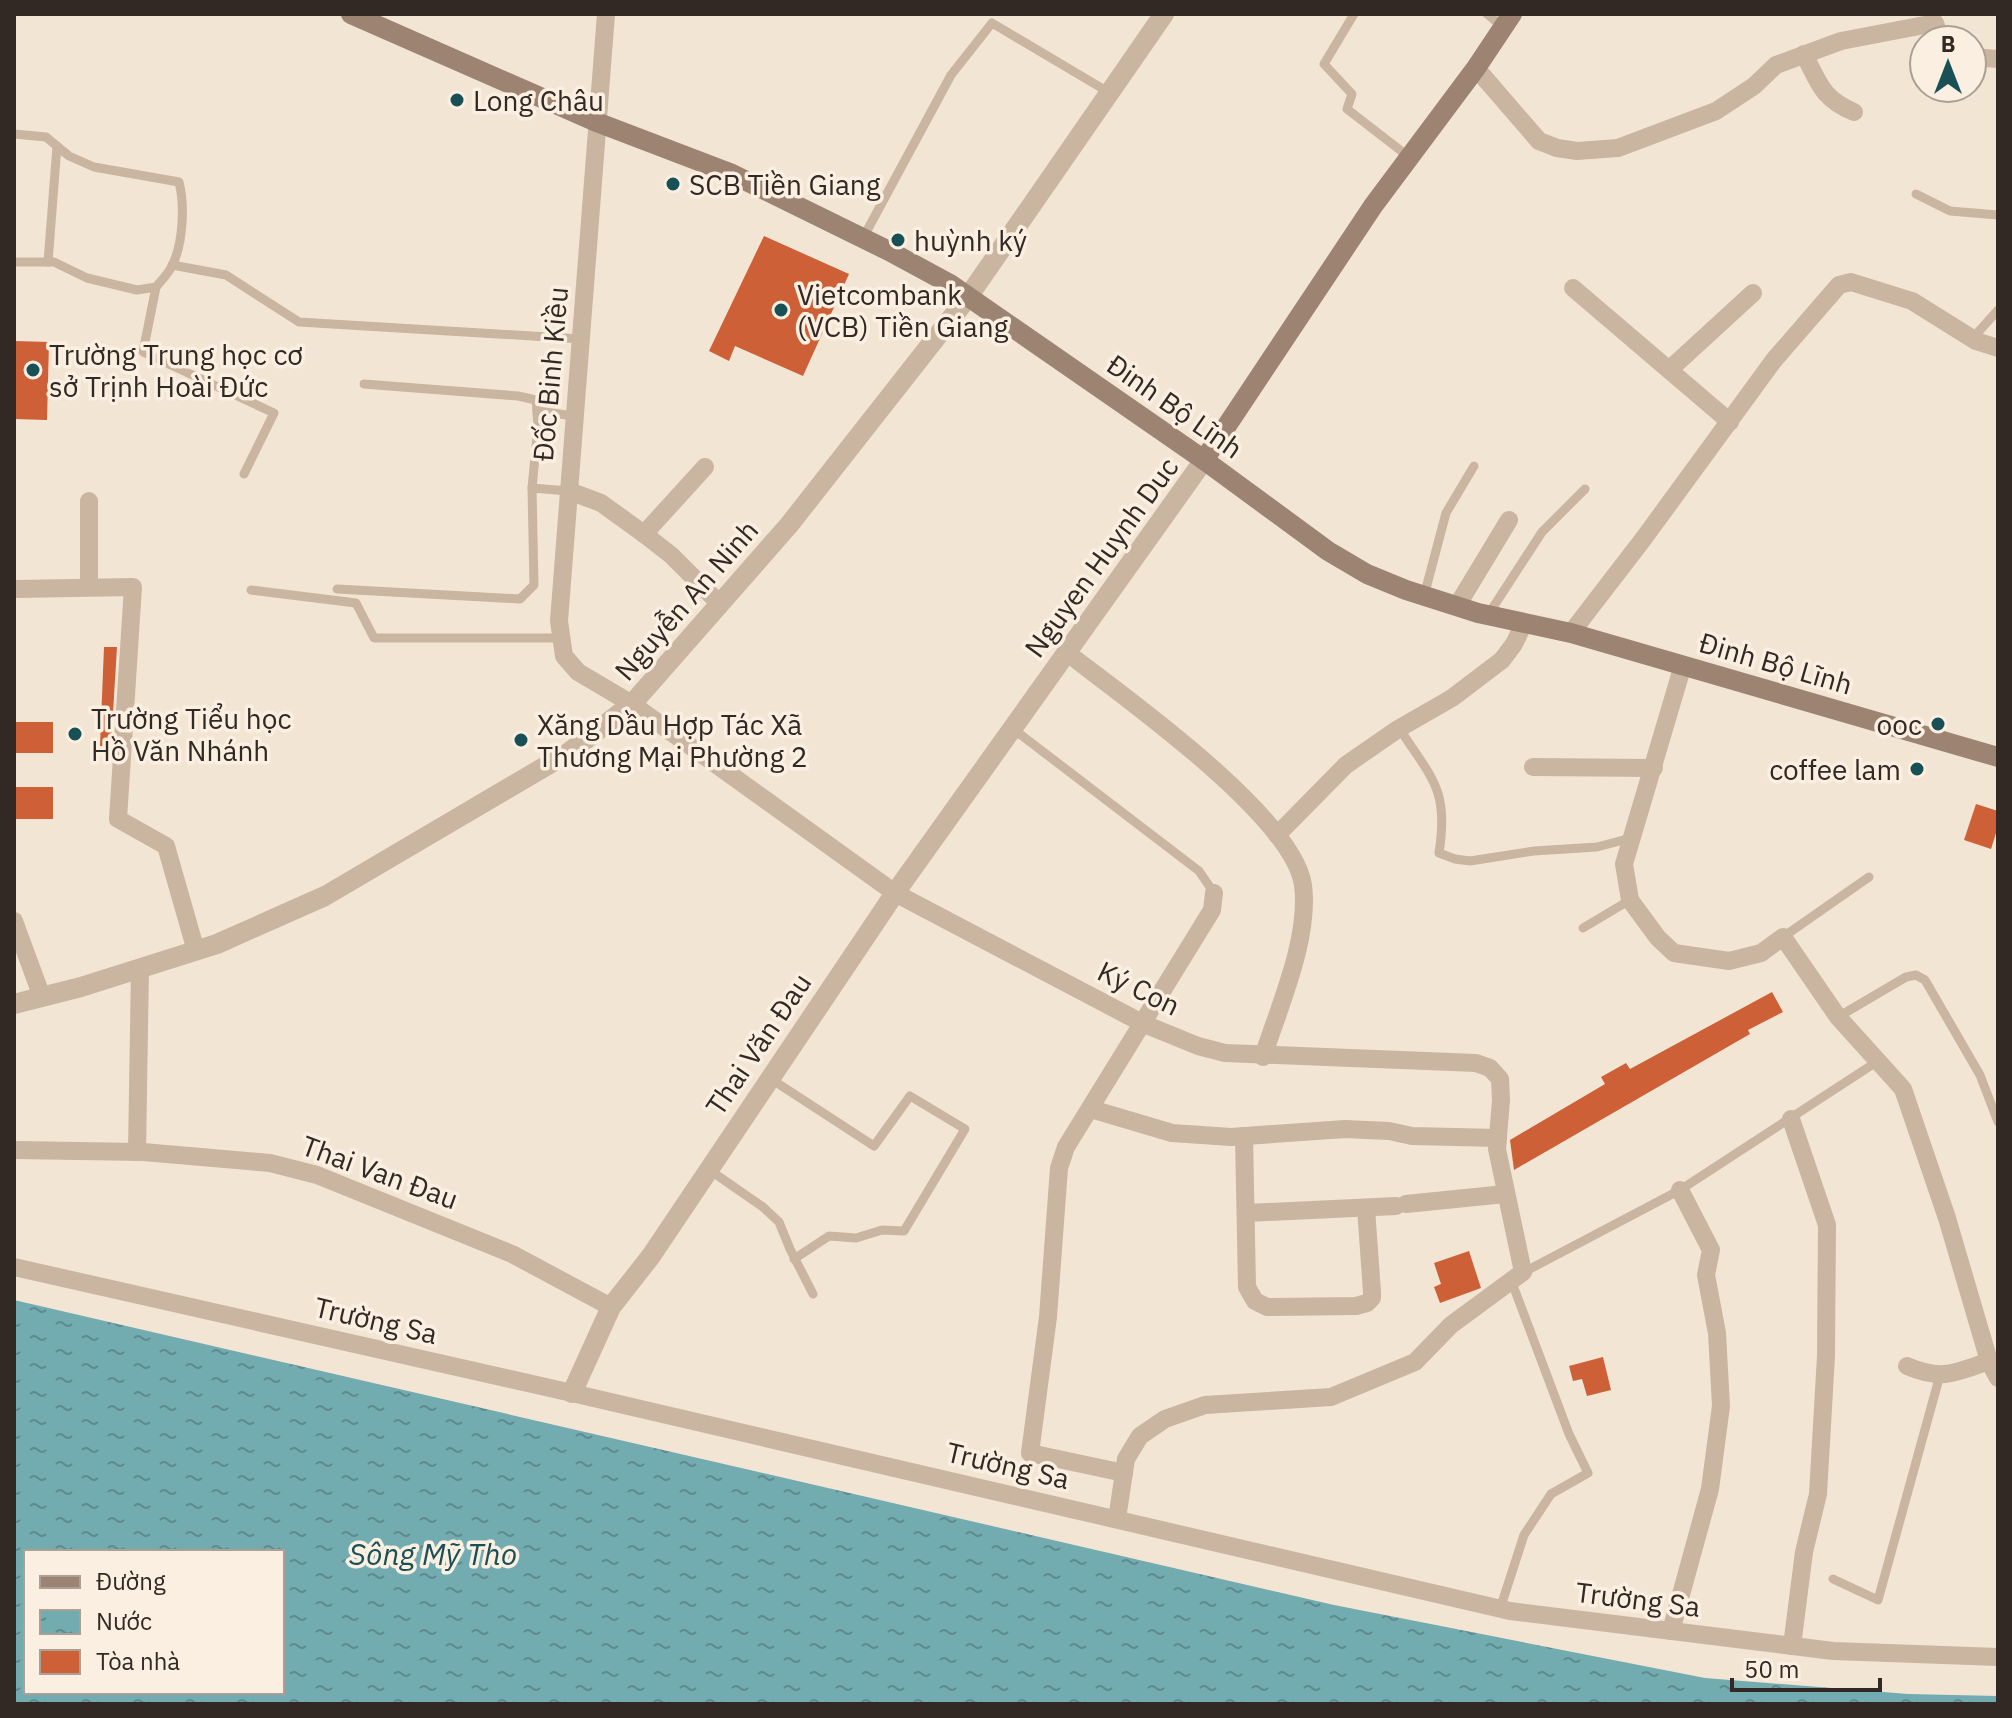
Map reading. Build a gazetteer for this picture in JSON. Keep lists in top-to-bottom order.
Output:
{
  "streets": {
    "main road": ["Đinh Bộ Lĩnh", "Nguyen Huynh Duc"],
    "street": [
      "Đốc Binh Kiều",
      "Nguyễn An Ninh",
      "Ký Con",
      "Thai Văn Đau",
      "Thai Van Đau",
      "Trường Sa"
    ]
  },
  "crossings": [
    ["Đốc Binh Kiều", "Đinh Bộ Lĩnh"],
    ["Đốc Binh Kiều", "Nguyễn An Ninh"],
    ["Đốc Binh Kiều", "Ký Con"],
    ["Đinh Bộ Lĩnh", "Nguyen Huynh Duc"],
    ["Đinh Bộ Lĩnh", "Nguyễn An Ninh"],
    ["Nguyen Huynh Duc", "Ký Con"],
    ["Nguyen Huynh Duc", "Thai Văn Đau"],
    ["Nguyễn An Ninh", "Ký Con"],
    ["Ký Con", "Thai Văn Đau"],
    ["Thai Văn Đau", "Thai Van Đau"],
    ["Thai Văn Đau", "Trường Sa"]
  ],
  "water": ["Sông Mỹ Tho"],
  "places": [
    "Long Châu",
    "SCB Tiền Giang",
    "huỳnh ký",
    "Vietcombank (VCB) Tiền Giang",
    "Trường Trung học cơ sở Trịnh Hoài Đức",
    "ooc",
    "Trường Tiểu học Hồ Văn Nhánh",
    "Xăng Dầu Hợp Tác Xã Thương Mại Phường 2",
    "coffee lam"
  ],
  "legend": ["Đường", "Nước", "Tòa nhà"],
  "scale_bar": "50 m",
  "north": "top"
}
